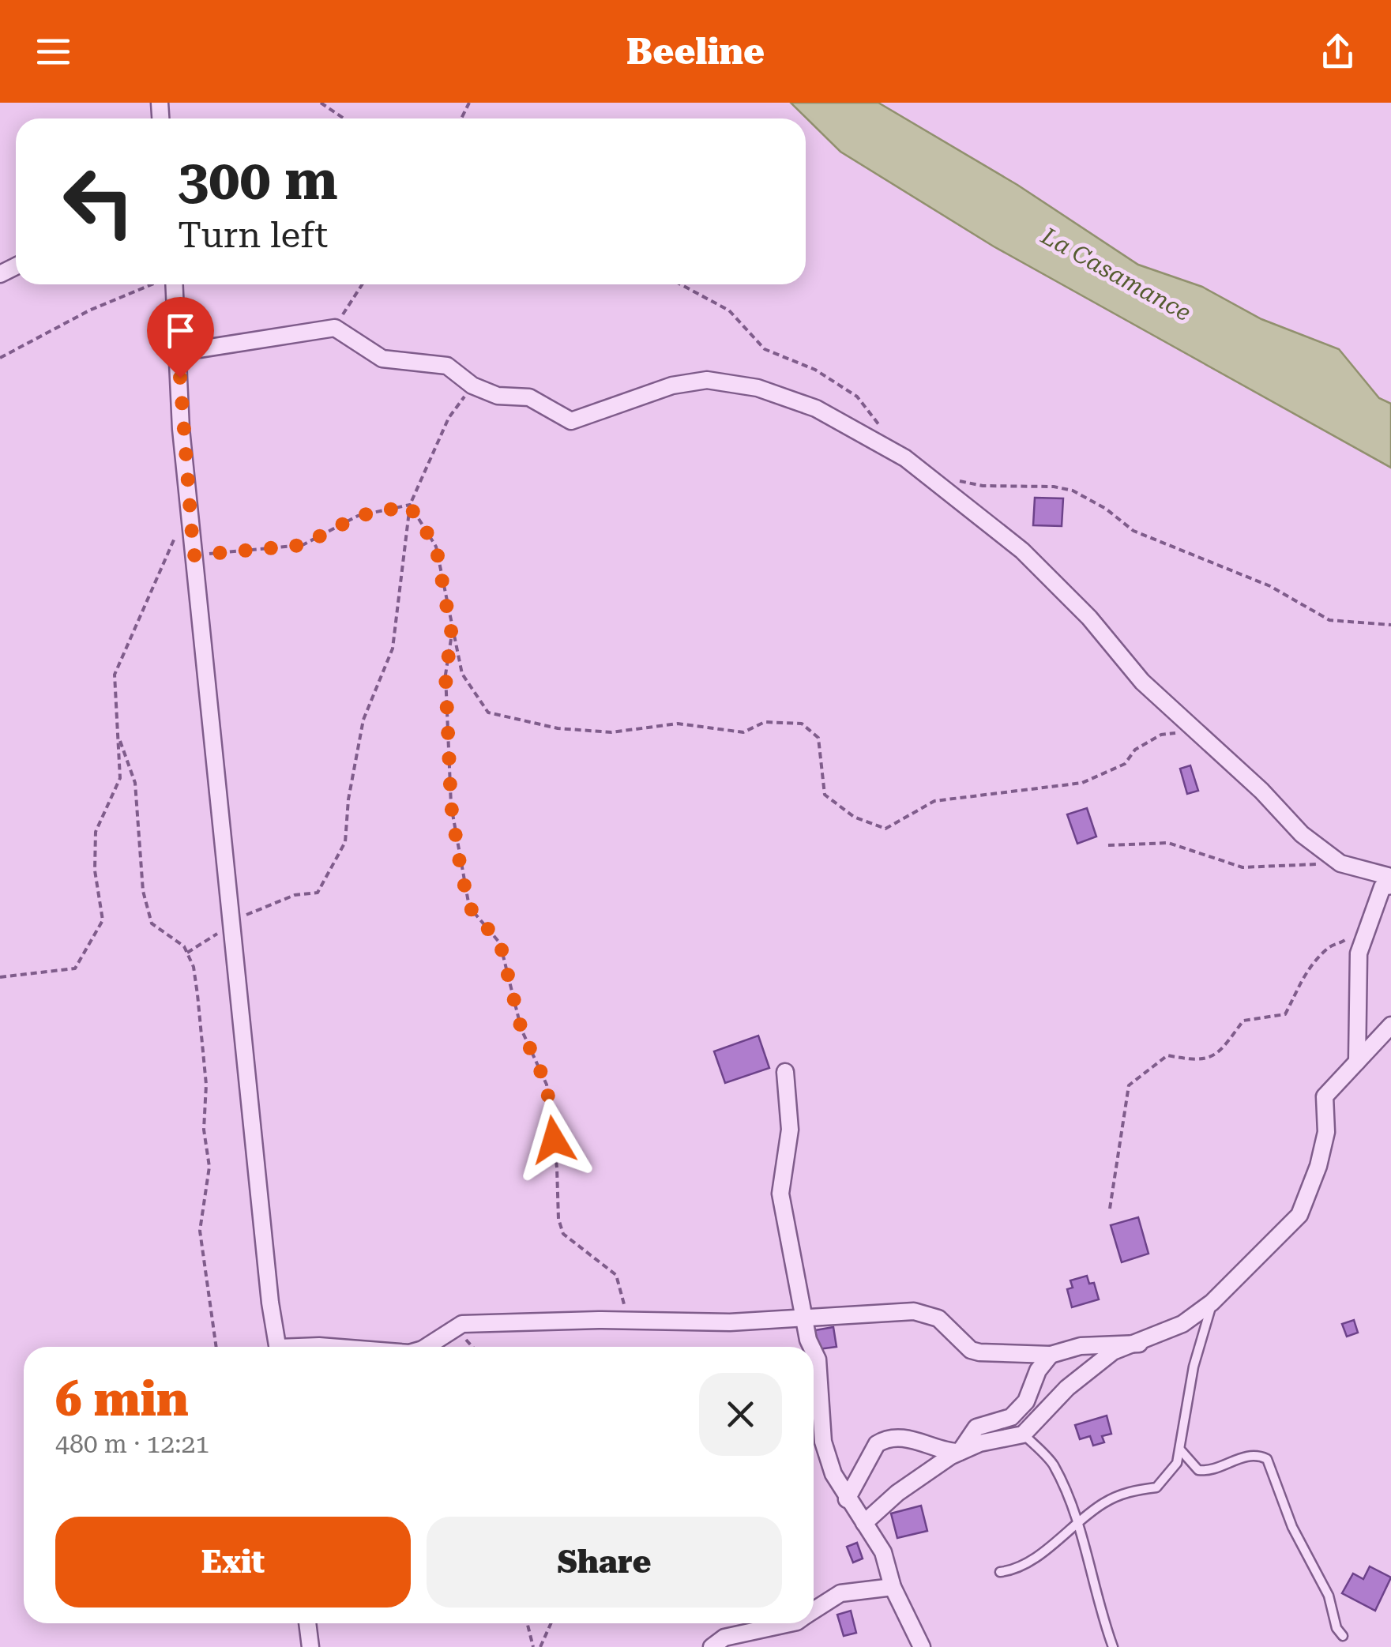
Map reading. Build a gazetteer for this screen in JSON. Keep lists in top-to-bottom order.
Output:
{
  "water": ["La Casamance"],
  "page": {
    "header": "Beeline",
    "turn": ["300 m", "Turn left"],
    "heading": ["6 min", "480 m · 12:21"],
    "buttons": ["Exit", "Share"]
  }
}
